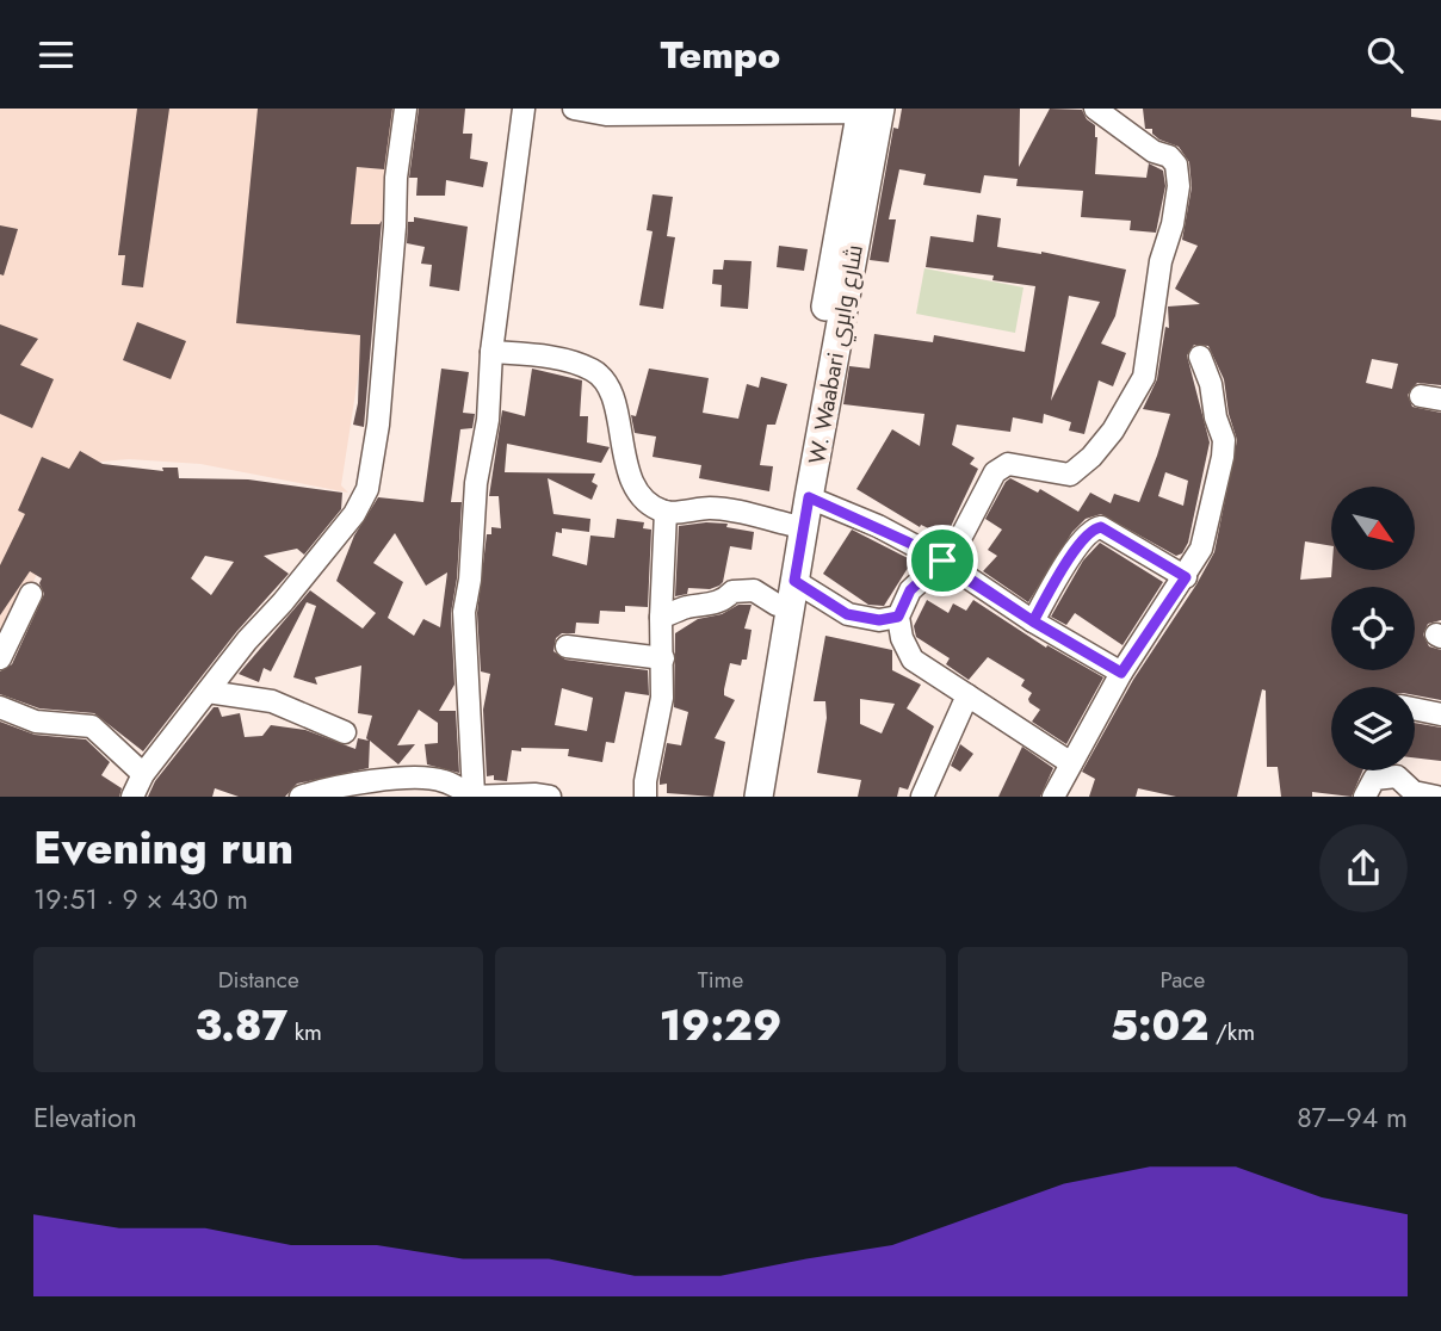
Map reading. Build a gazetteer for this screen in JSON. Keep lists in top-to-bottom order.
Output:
{
  "streets": {
    "main road": ["W. Waabari شارع وابري"]
  },
  "north": "bottom right",
  "page": {
    "header": "Tempo",
    "heading": ["Evening run", "19:51 · 9 × 430 m"],
    "stats": [
      ["Distance", "3.87 km"],
      ["Time", "19:29"],
      ["Pace", "5:02 /km"]
    ],
    "chart": ["Elevation", "87–94 m"]
  }
}
